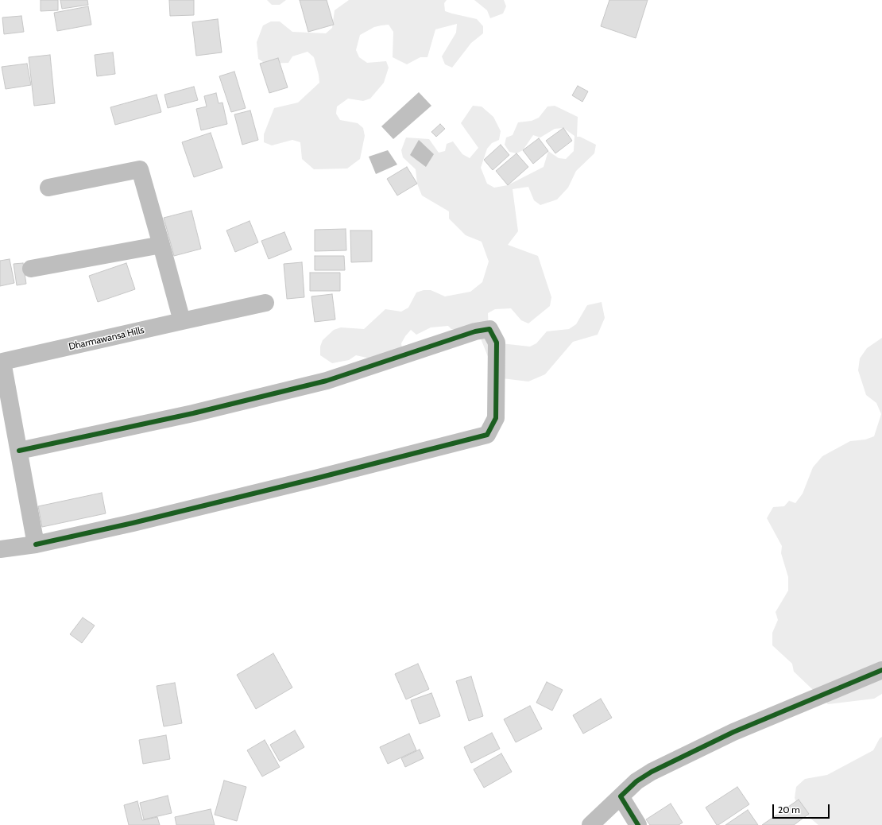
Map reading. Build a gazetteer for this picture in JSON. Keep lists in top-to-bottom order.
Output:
{
  "streets": {
    "street": ["Dharmawansa Hills"]
  },
  "scale_bar": "20 m"
}
